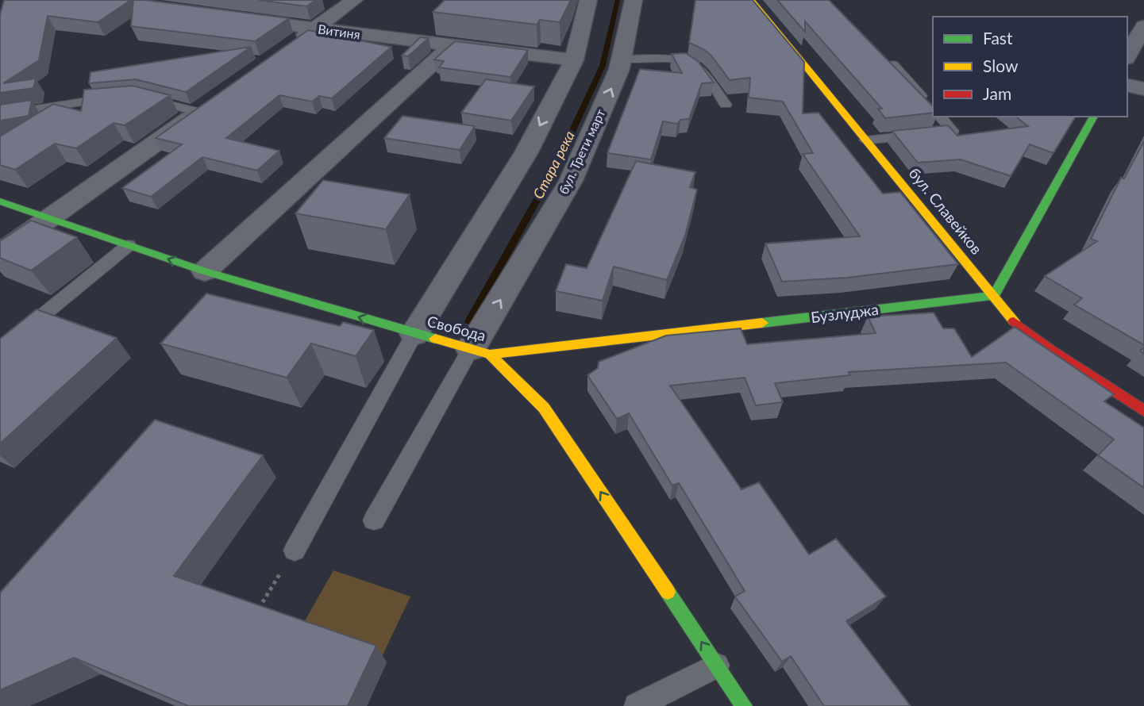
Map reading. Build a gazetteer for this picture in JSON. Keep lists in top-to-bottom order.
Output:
{
  "streets": {
    "street": [
      "Витиня",
      "бул. Трети март",
      "бул. Славейков",
      "Бузлуджа",
      "Свобода"
    ]
  },
  "crossings": [
    ["бул. Трети март", "Бузлуджа"],
    ["бул. Трети март", "Свобода"],
    ["бул. Славейков", "Бузлуджа"],
    ["Бузлуджа", "Свобода"]
  ],
  "one_way": ["Свобода"],
  "water": ["Стара река"],
  "legend": ["Fast", "Slow", "Jam"]
}
